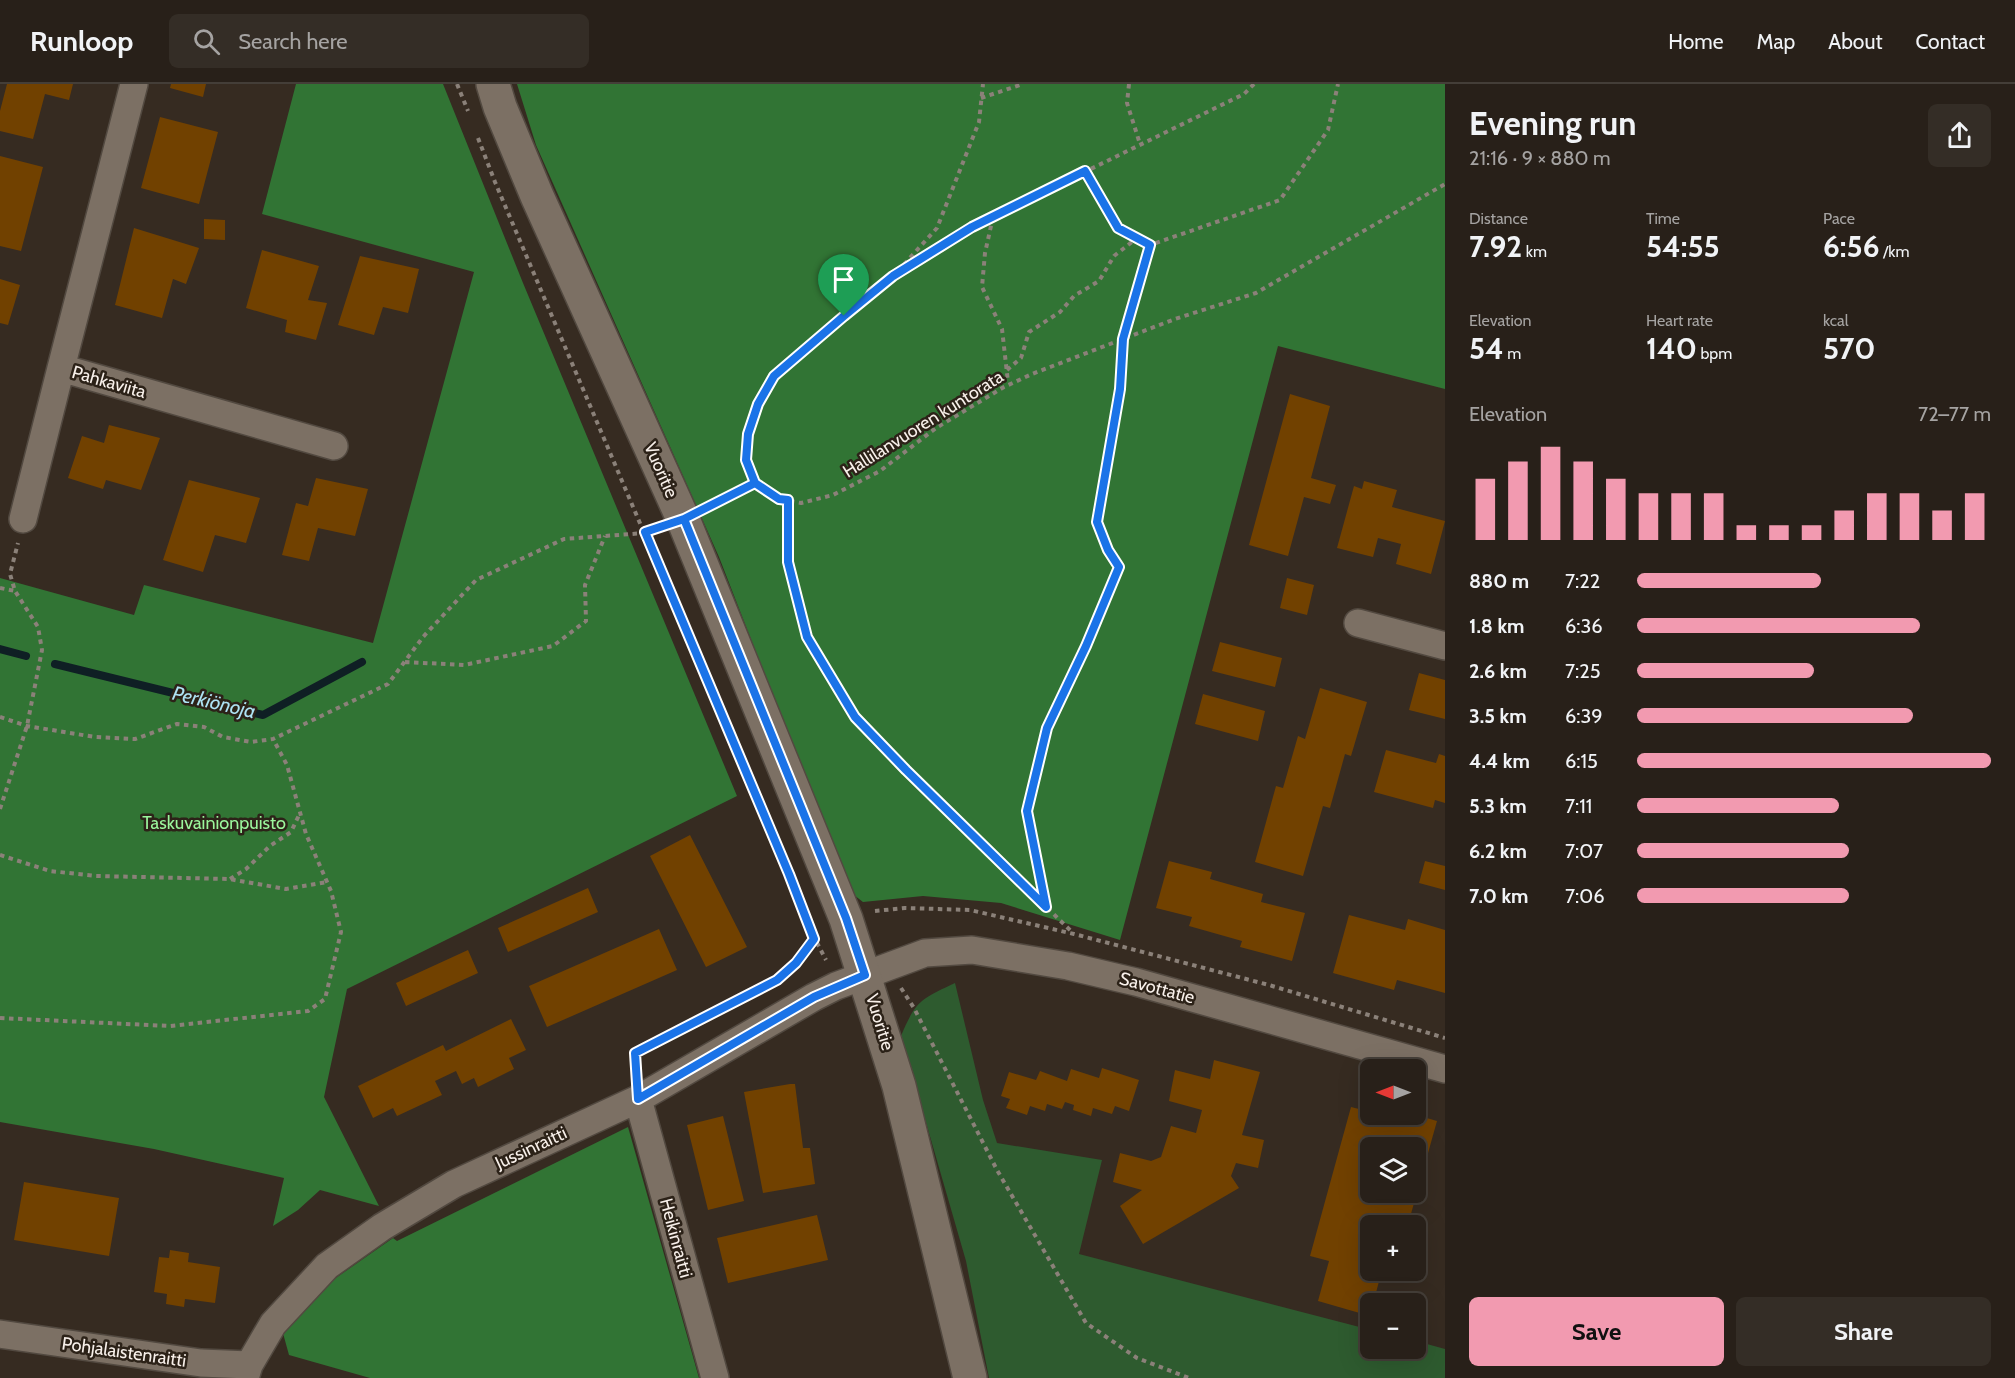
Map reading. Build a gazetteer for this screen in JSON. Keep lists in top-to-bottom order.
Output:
{
  "streets": {
    "street": [
      "Pahkaviita",
      "Vuoritie",
      "Savottatie",
      "Jussinraitti",
      "Heikinraitti",
      "Pohjalaistenraitti"
    ],
    "path": ["Hallilanvuoren kuntorata"]
  },
  "crossings": [
    ["Vuoritie", "Savottatie"],
    ["Vuoritie", "Jussinraitti"],
    ["Savottatie", "Jussinraitti"],
    ["Jussinraitti", "Heikinraitti"],
    ["Jussinraitti", "Pohjalaistenraitti"]
  ],
  "water": ["Perkiönoja"],
  "parks": ["Taskuvainionpuisto"],
  "north": "left",
  "page": {
    "header": "Runloop",
    "search": "Search here",
    "nav": [
      "Home",
      "Map",
      "About",
      "Contact"
    ],
    "heading": ["Evening run", "21:16 · 9 × 880 m"],
    "stats": [
      ["Distance", "7.92 km"],
      ["Time", "54:55"],
      ["Pace", "6:56 /km"],
      ["Elevation", "54 m"],
      ["Heart rate", "140 bpm"],
      ["kcal", "570"]
    ],
    "chart": ["Elevation", "72–77 m"],
    "list": [
      {
        "name": "880 m",
        "note": "7:22"
      },
      {
        "name": "1.8 km",
        "note": "6:36"
      },
      {
        "name": "2.6 km",
        "note": "7:25"
      },
      {
        "name": "3.5 km",
        "note": "6:39"
      },
      {
        "name": "4.4 km",
        "note": "6:15"
      },
      {
        "name": "5.3 km",
        "note": "7:11"
      },
      {
        "name": "6.2 km",
        "note": "7:07"
      },
      {
        "name": "7.0 km",
        "note": "7:06"
      }
    ],
    "map_buttons": ["+", "−"],
    "buttons": ["Save", "Share"]
  }
}
